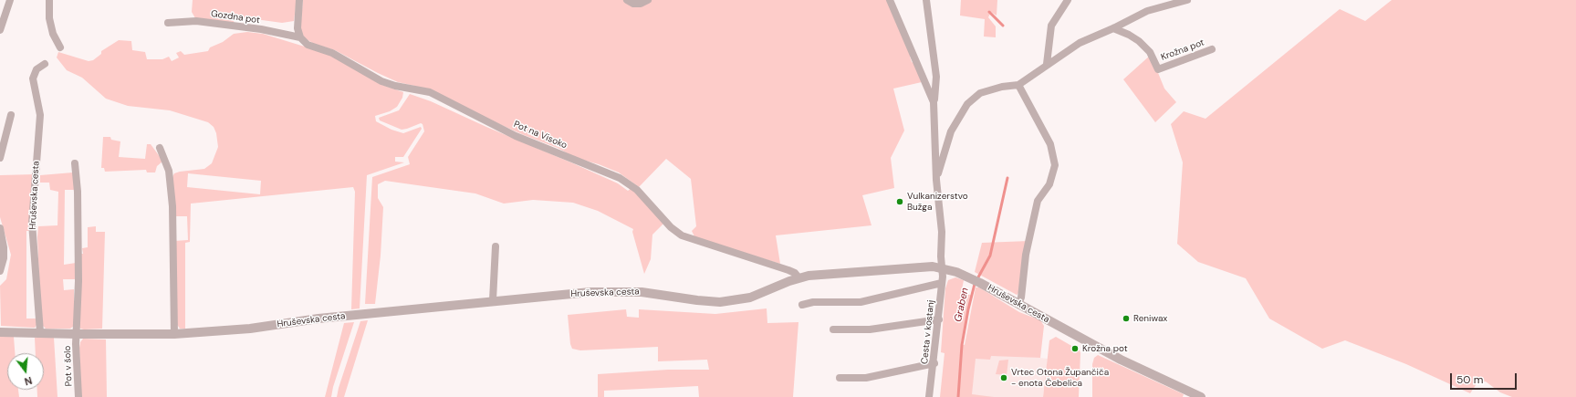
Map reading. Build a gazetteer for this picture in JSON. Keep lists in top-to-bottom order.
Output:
{
  "streets": {
    "street": [
      "Gozdna pot",
      "Krožna pot",
      "Pot na Visoko",
      "Hruševska cesta",
      "Cesta v kostanj",
      "Pot v šolo"
    ]
  },
  "crossings": [
    ["Gozdna pot", "Pot na Visoko"],
    ["Pot na Visoko", "Hruševska cesta"],
    ["Hruševska cesta", "Cesta v kostanj"],
    ["Hruševska cesta", "Pot v šolo"]
  ],
  "water": ["Graben"],
  "places": [
    "Vulkanizerstvo Bužga",
    "Reniwax",
    "Krožna pot",
    "Vrtec Otona Župančiča - enota Čebelica"
  ],
  "scale_bar": "50 m",
  "north": "bottom"
}
